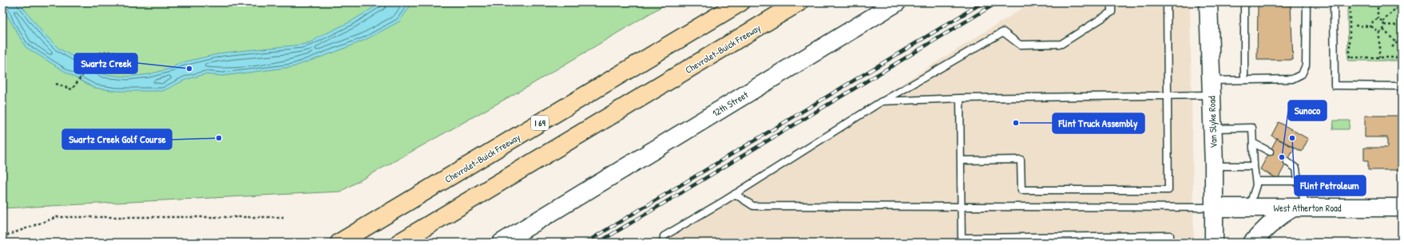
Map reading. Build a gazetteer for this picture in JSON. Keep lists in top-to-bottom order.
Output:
{
  "streets": {
    "highway": ["Chevrolet-Buick Freeway", "I 69"],
    "street": ["12th Street", "Van Slyke Road", "West Atherton Road"]
  },
  "crossings": [
    ["Van Slyke Road", "West Atherton Road"]
  ],
  "places": [
    "Swartz Creek",
    "Flint Truck Assembly",
    "Swartz Creek Golf Course",
    "Flint Petroleum",
    "Sunoco"
  ]
}
